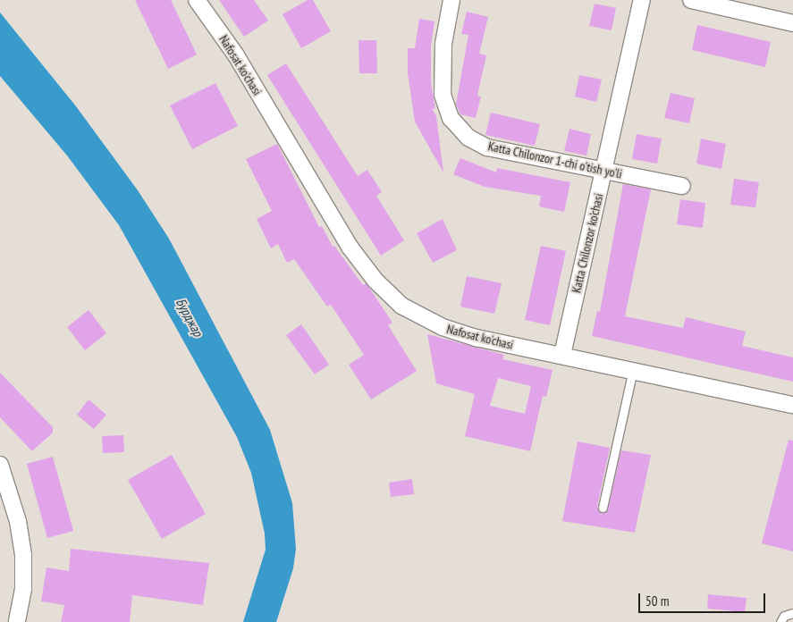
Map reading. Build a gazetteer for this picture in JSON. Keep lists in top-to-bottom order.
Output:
{
  "streets": {
    "street": ["Nafosat ko'chasi", "Katta Chilonzor 1-chi o'tish yo'li", "Katta Chilonzor ko'chasi"]
  },
  "crossings": [
    ["Nafosat ko'chasi", "Katta Chilonzor ko'chasi"],
    ["Katta Chilonzor 1-chi o'tish yo'li", "Katta Chilonzor ko'chasi"]
  ],
  "water": ["Бурджар"],
  "scale_bar": "50 m"
}
